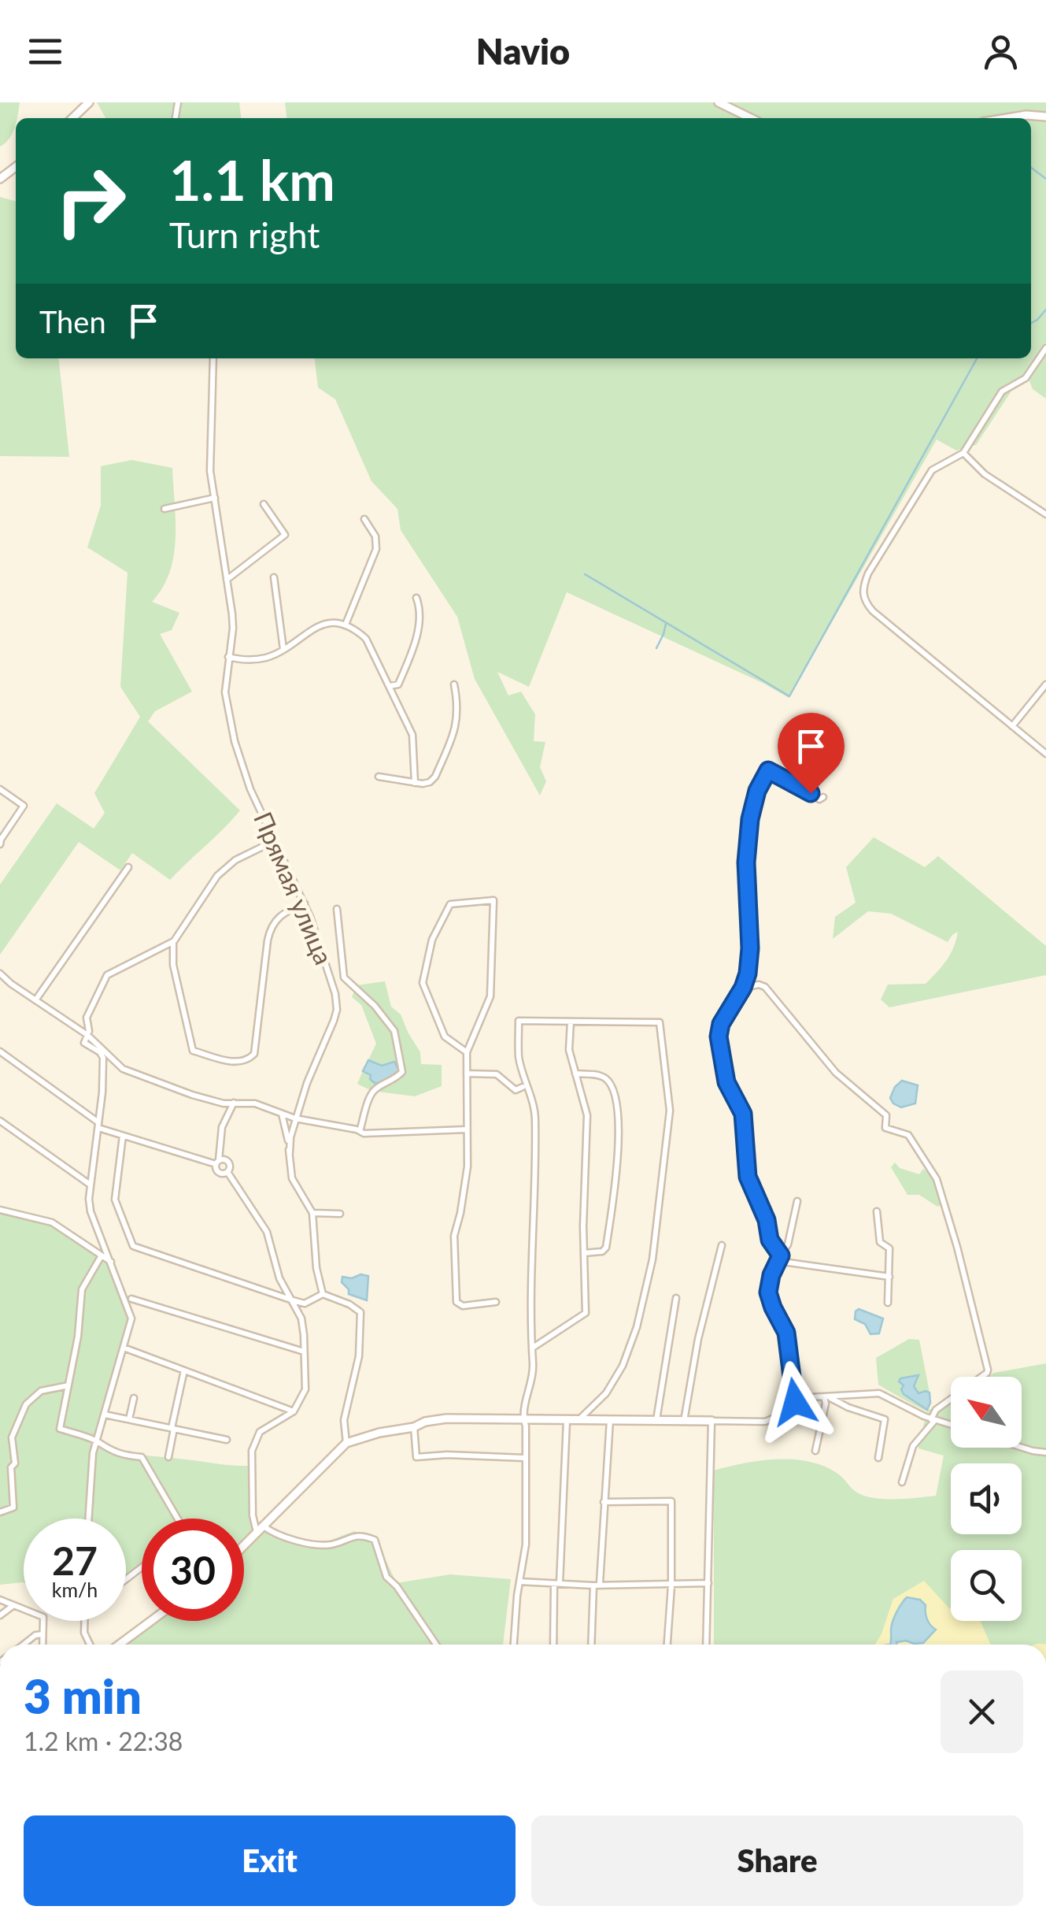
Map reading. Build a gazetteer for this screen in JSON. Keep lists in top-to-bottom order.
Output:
{
  "streets": {
    "street": ["Прямая улица"]
  },
  "north": "top left",
  "page": {
    "header": "Navio",
    "turn": ["1.1 km", "Turn right"],
    "then": "Then",
    "speed": "27 km/h",
    "limit": "30",
    "heading": ["3 min", "1.2 km · 22:38"],
    "buttons": ["Exit", "Share"]
  }
}
